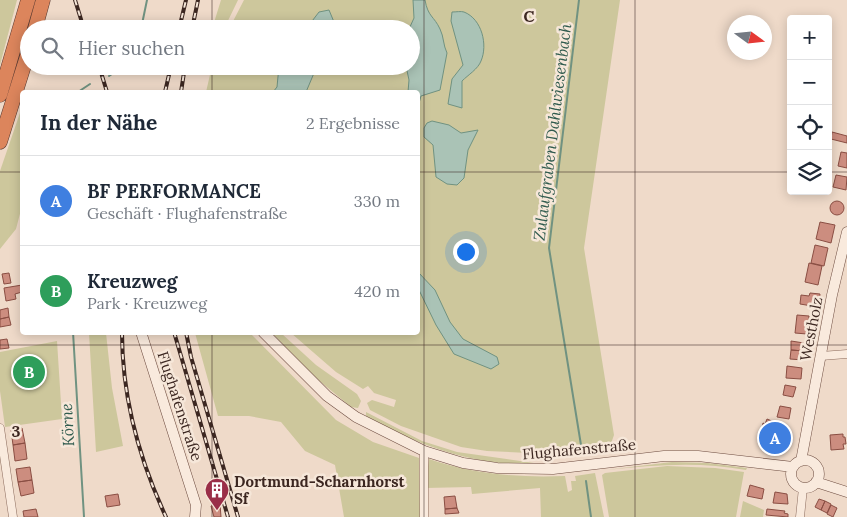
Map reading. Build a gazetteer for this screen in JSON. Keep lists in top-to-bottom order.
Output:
{
  "streets": {
    "main road": ["Westholz", "Flughafenstraße"]
  },
  "crossings": [
    ["Westholz", "Flughafenstraße"]
  ],
  "water": ["Zulaufgraben Dahlwiesenbach", "Körne"],
  "places": {
    "building": ["Dortmund-Scharnhorst Sf"]
  },
  "north": "right",
  "page": {
    "map_buttons": ["+", "−"],
    "search": "Hier suchen",
    "heading": ["In der Nähe", "2 Ergebnisse"],
    "list": [
      {
        "mark": "A",
        "name": "BF PERFORMANCE",
        "note": "Geschäft · Flughafenstraße",
        "value": "330 m"
      },
      {
        "mark": "B",
        "name": "Kreuzweg",
        "note": "Park · Kreuzweg",
        "value": "420 m"
      }
    ],
    "pins": ["B", "A"]
  },
  "grid": {
    "columns": ["C"],
    "rows": ["3"]
  }
}
